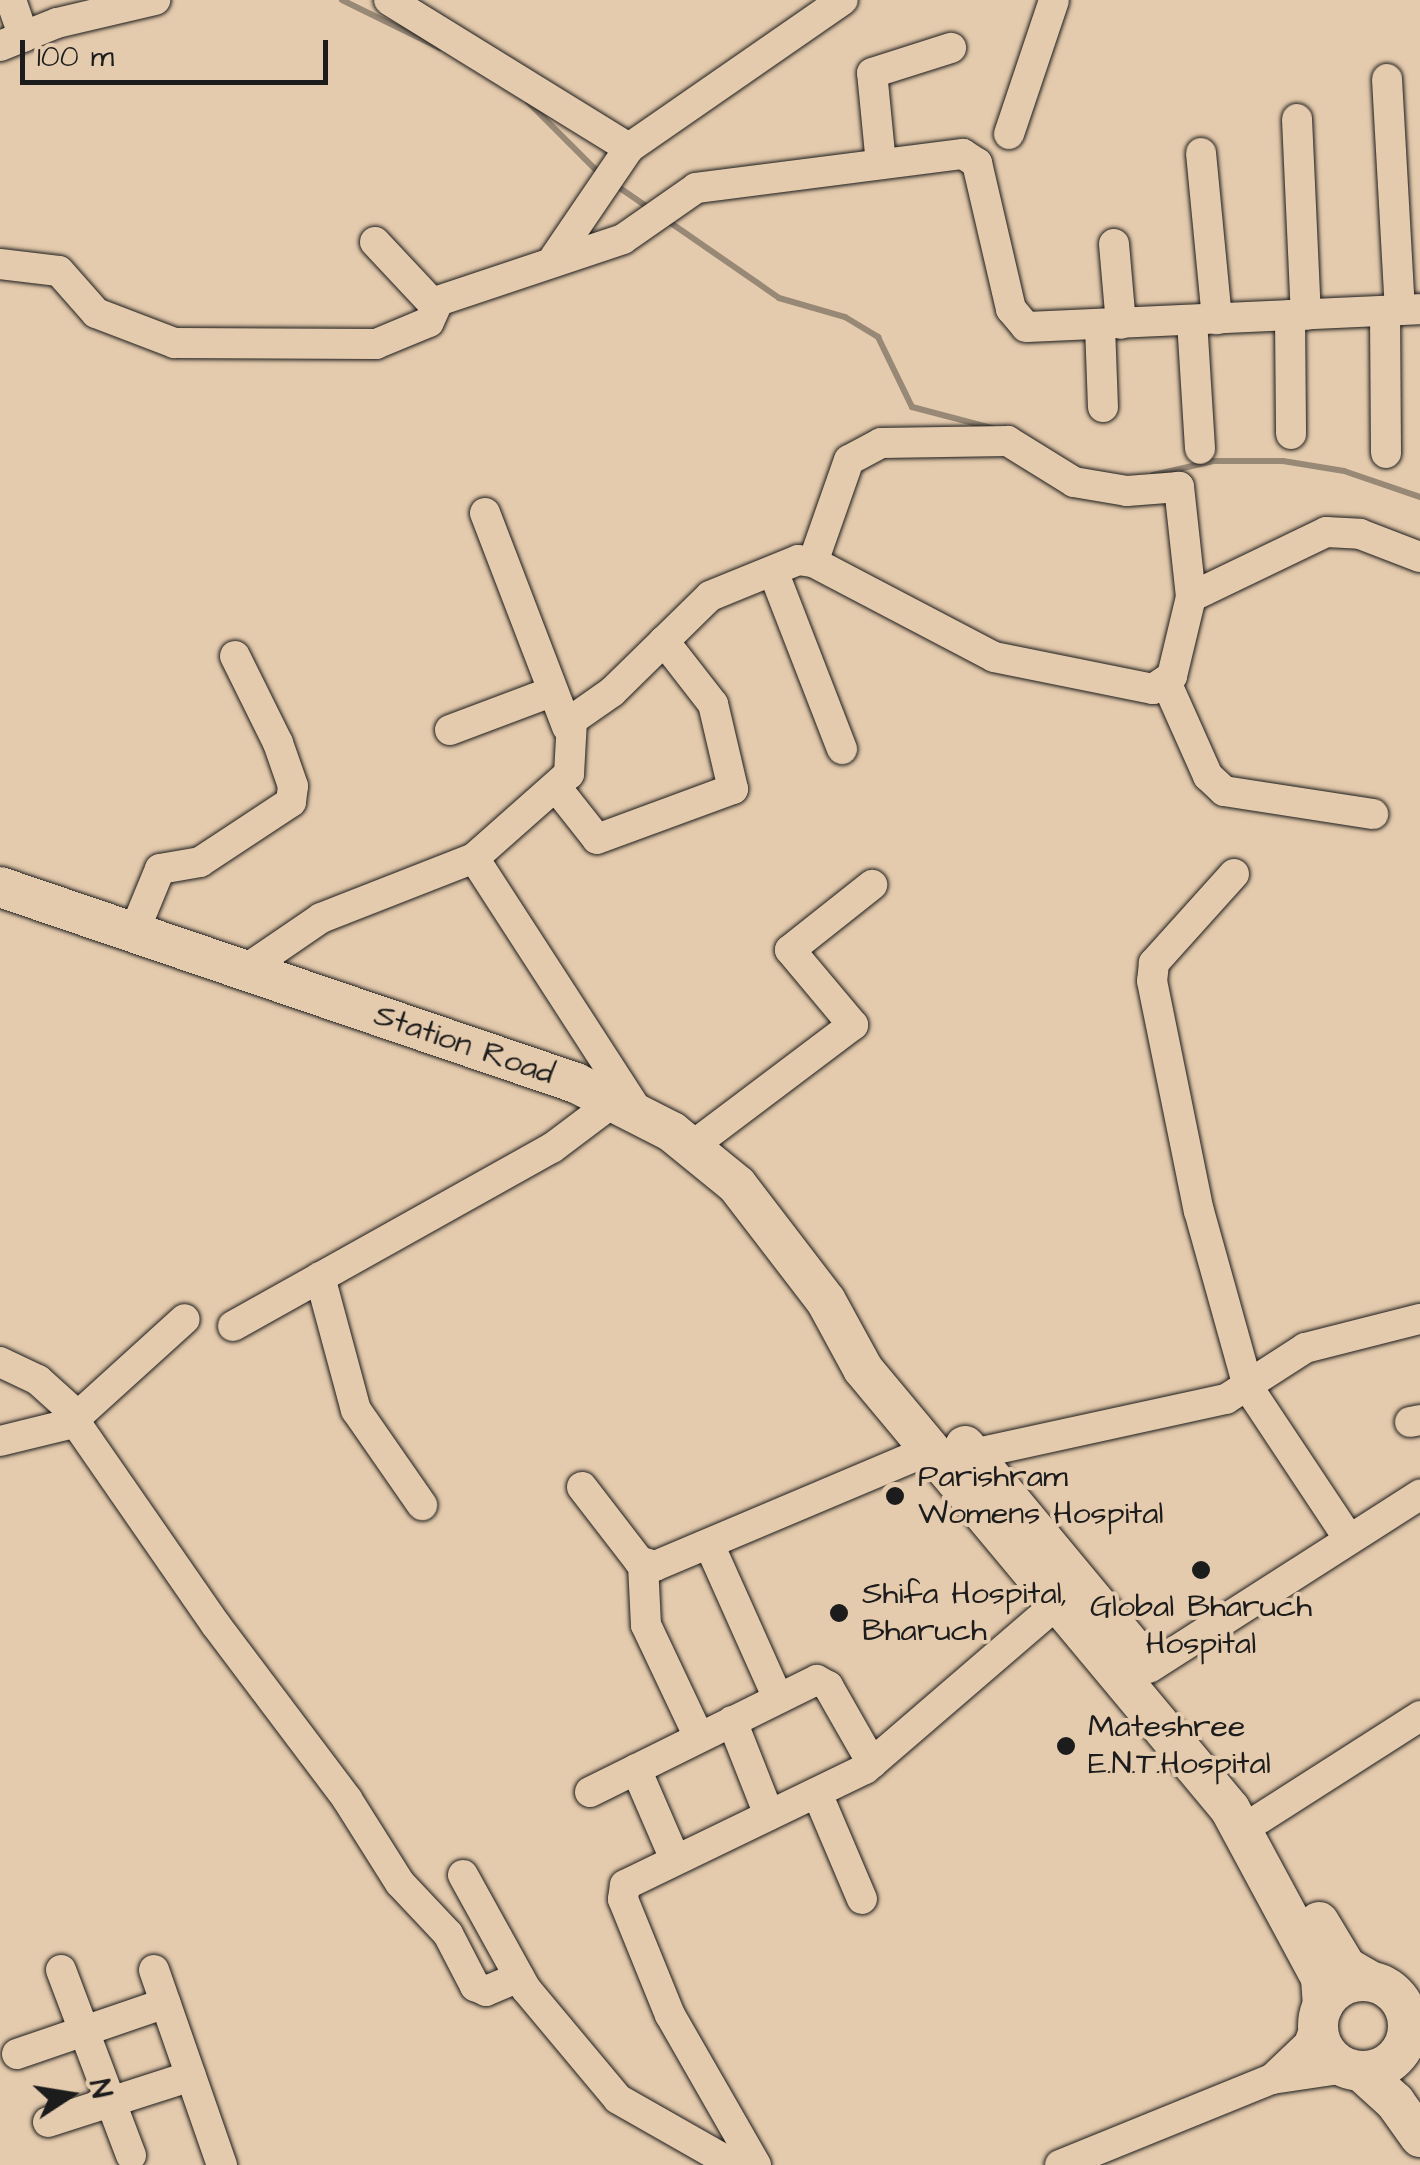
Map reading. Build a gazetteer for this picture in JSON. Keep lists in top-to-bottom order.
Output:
{
  "streets": {
    "main road": ["Station Road"]
  },
  "places": [
    "Parishram Womens Hospital",
    "Global Bharuch Hospital",
    "Shifa Hospital, Bharuch",
    "Mateshree E.N.T.Hospital"
  ],
  "scale_bar": "100 m",
  "north": "right"
}
